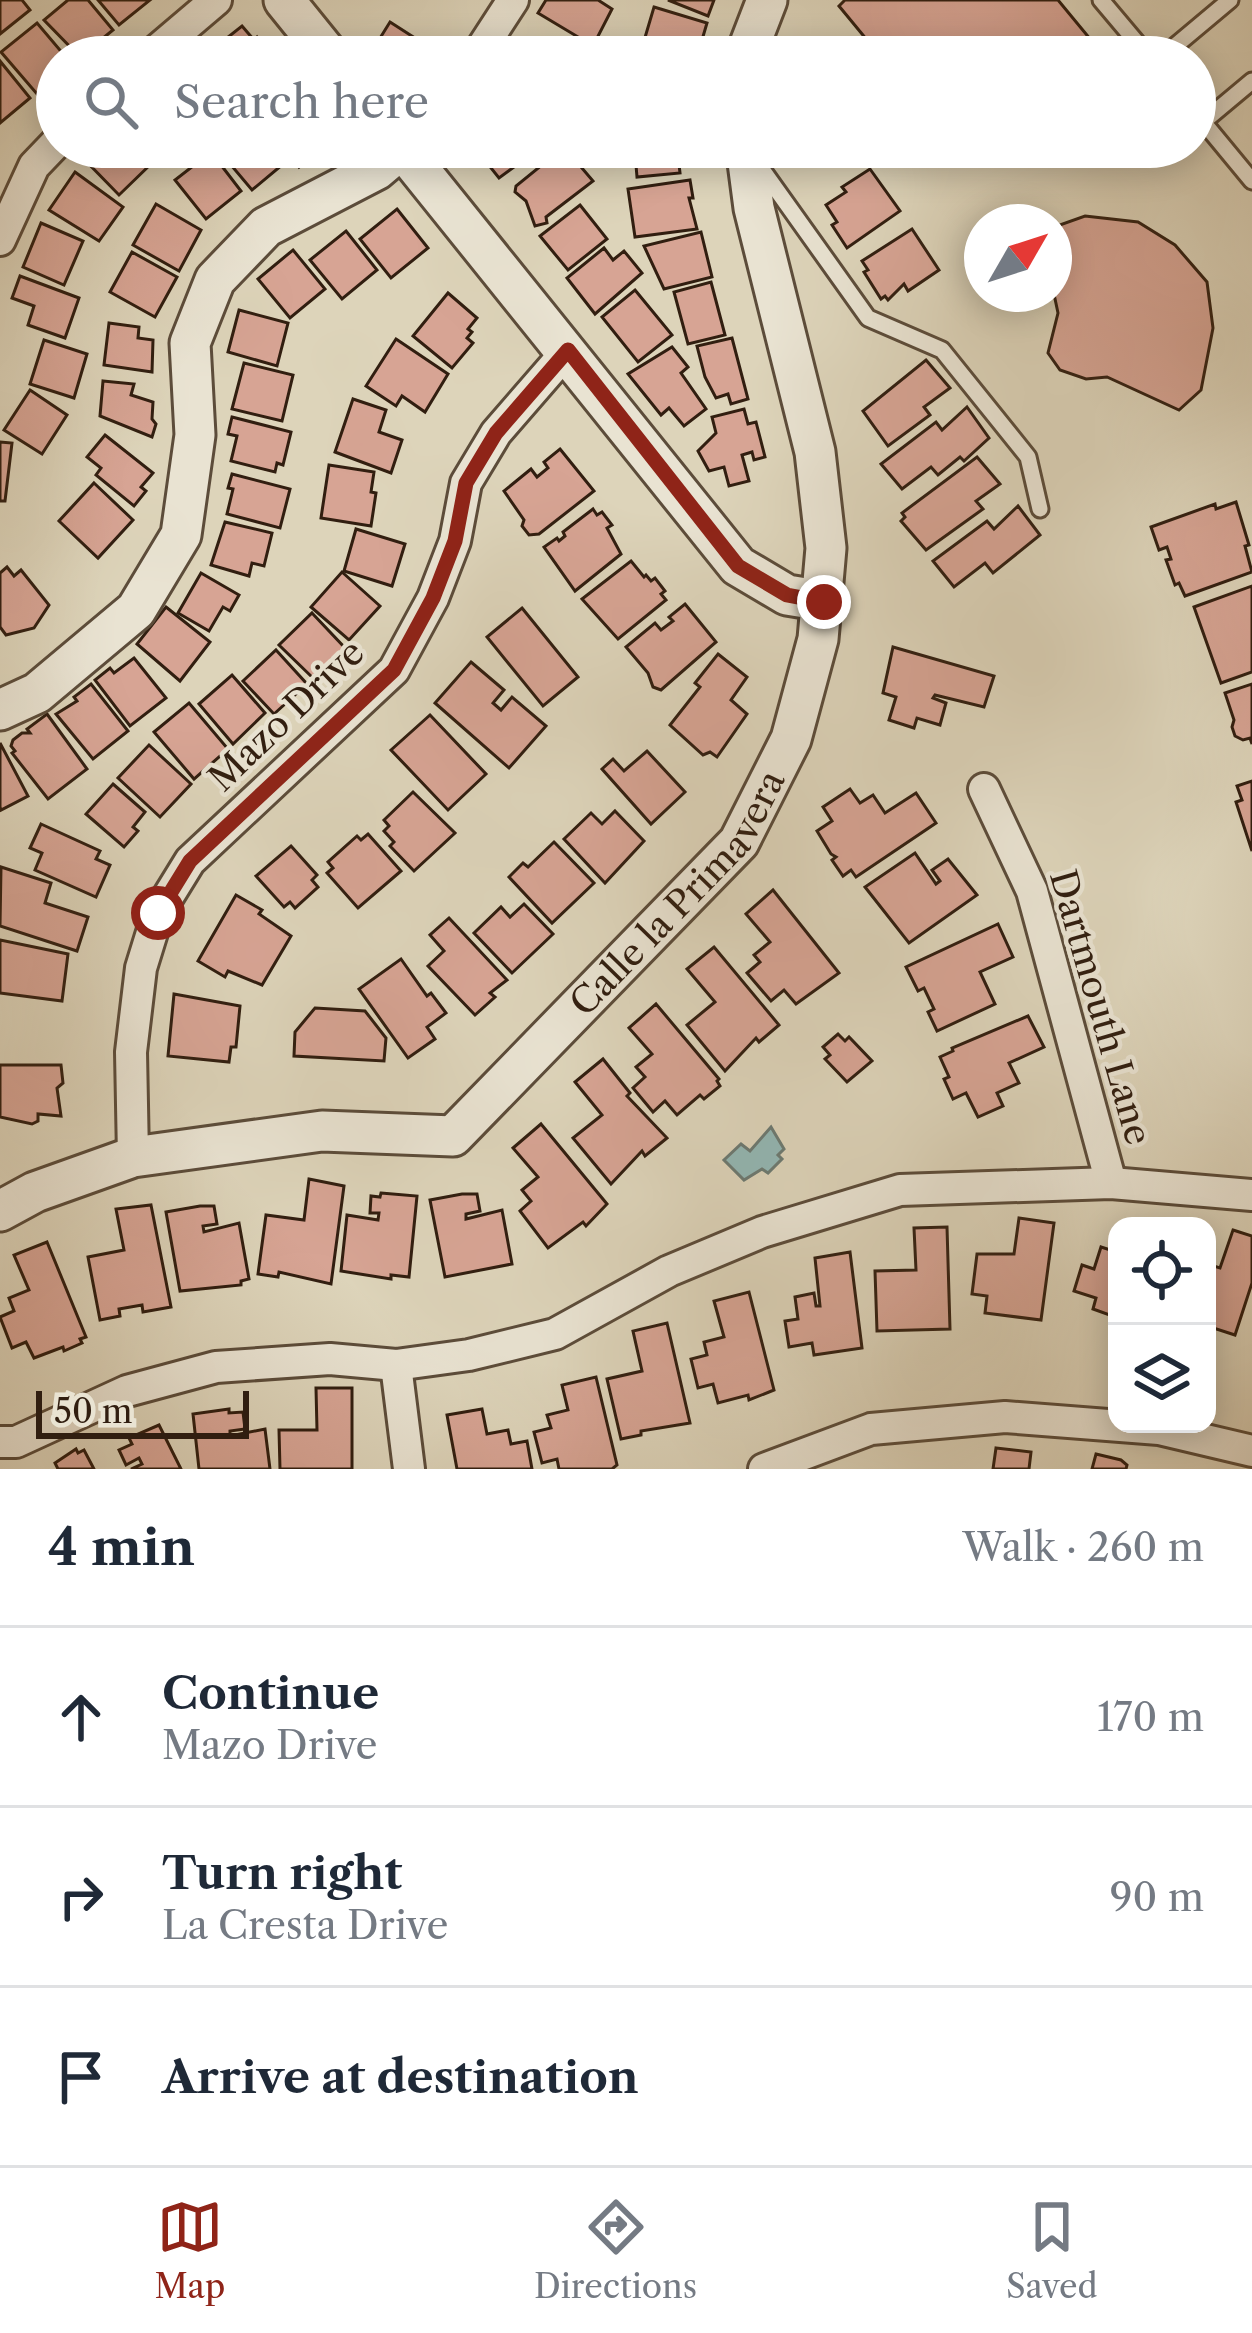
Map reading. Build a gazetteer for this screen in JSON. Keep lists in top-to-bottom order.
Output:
{
  "streets": {
    "street": ["Mazo Drive", "Calle la Primavera", "Dartmouth Lane"]
  },
  "crossings": [
    ["Mazo Drive", "Calle la Primavera"]
  ],
  "scale_bar": "50 m",
  "north": "top right",
  "page": {
    "search": "Search here",
    "scale": "50 m",
    "heading": ["4 min", "Walk · 260 m"],
    "list": [
      ["Continue", "Mazo Drive", "170 m"],
      ["Turn right", "La Cresta Drive", "90 m"],
      "Arrive at destination"
    ],
    "nav": ["Map", "Directions", "Saved"]
  }
}
